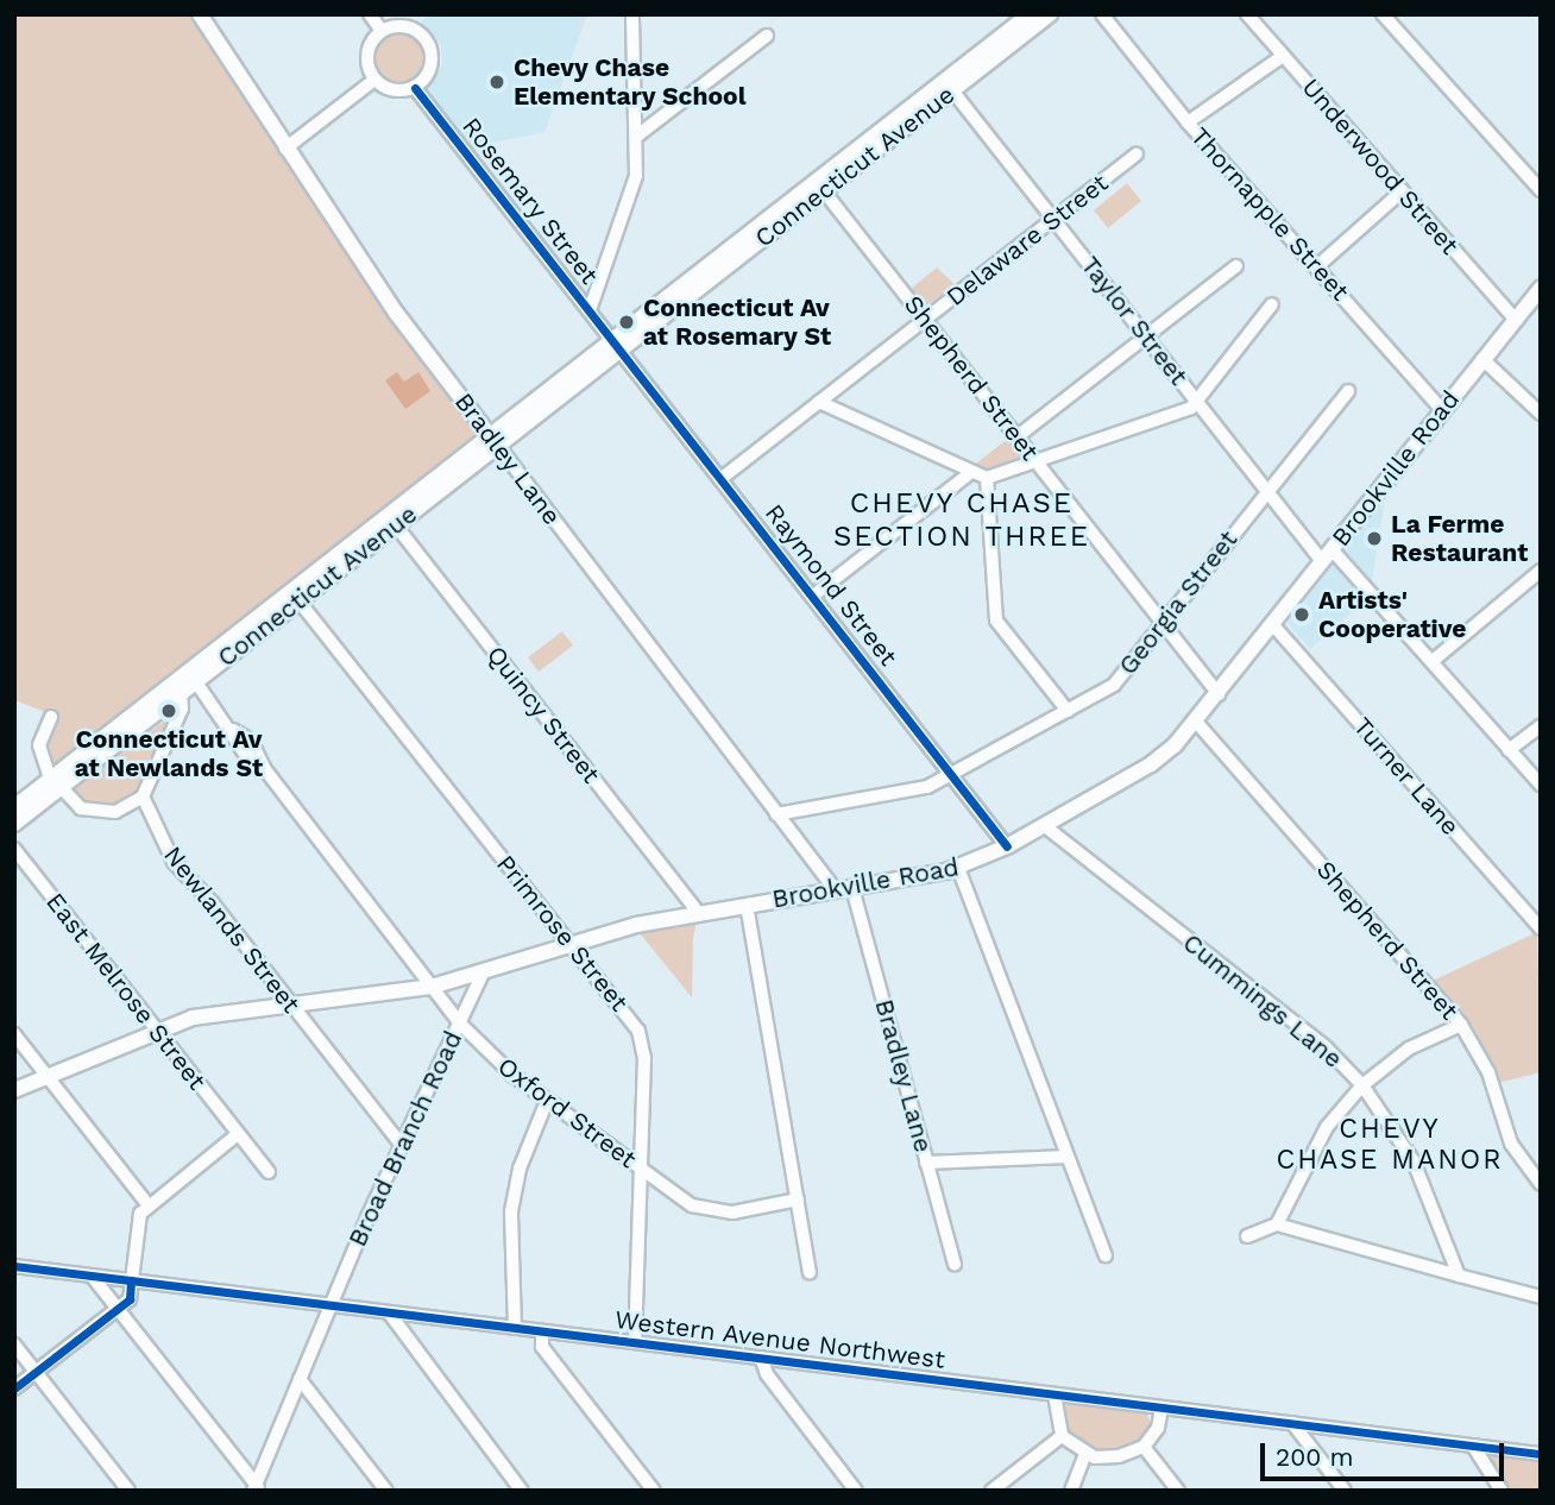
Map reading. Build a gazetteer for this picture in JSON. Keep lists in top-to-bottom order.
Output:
{
  "streets": {
    "main road": ["Connecticut Avenue", "Bradley Lane", "Brookville Road"],
    "street": [
      "Underwood Street",
      "Rosemary Street",
      "Thornapple Street",
      "Delaware Street",
      "Taylor Street",
      "Shepherd Street",
      "Raymond Street",
      "Georgia Street",
      "Quincy Street",
      "Turner Lane",
      "Newlands Street",
      "Primrose Street",
      "East Melrose Street",
      "Cummings Lane",
      "Oxford Street",
      "Broad Branch Road",
      "Western Avenue Northwest"
    ]
  },
  "crossings": [
    ["Connecticut Avenue", "Rosemary Street"],
    ["Connecticut Avenue", "Taylor Street"],
    ["Connecticut Avenue", "Shepherd Street"],
    ["Connecticut Avenue", "Bradley Lane"],
    ["Connecticut Avenue", "Raymond Street"],
    ["Connecticut Avenue", "Quincy Street"],
    ["Connecticut Avenue", "Primrose Street"],
    ["Connecticut Avenue", "Oxford Street"],
    ["Underwood Street", "Brookville Road"],
    ["Rosemary Street", "Raymond Street"],
    ["Thornapple Street", "Brookville Road"],
    ["Delaware Street", "Taylor Street"],
    ["Delaware Street", "Shepherd Street"],
    ["Delaware Street", "Raymond Street"],
    ["Taylor Street", "Brookville Road"],
    ["Taylor Street", "Georgia Street"],
    ["Shepherd Street", "Brookville Road"],
    ["Shepherd Street", "Georgia Street"],
    ["Bradley Lane", "Brookville Road"],
    ["Bradley Lane", "Georgia Street"],
    ["Brookville Road", "Raymond Street"],
    ["Brookville Road", "Quincy Street"],
    ["Brookville Road", "Turner Lane"],
    ["Brookville Road", "Newlands Street"],
    ["Brookville Road", "Primrose Street"],
    ["Brookville Road", "East Melrose Street"],
    ["Brookville Road", "Cummings Lane"],
    ["Brookville Road", "Oxford Street"],
    ["Brookville Road", "Broad Branch Road"],
    ["Raymond Street", "Georgia Street"],
    ["Newlands Street", "Broad Branch Road"],
    ["Primrose Street", "Oxford Street"],
    ["Primrose Street", "Western Avenue Northwest"],
    ["Oxford Street", "Broad Branch Road"],
    ["Broad Branch Road", "Western Avenue Northwest"]
  ],
  "districts": ["CHEVY CHASE SECTION THREE", "CHEVY CHASE MANOR"],
  "places": [
    "Chevy Chase Elementary School",
    "Connecticut Av at Rosemary St",
    "La Ferme Restaurant",
    "Artists' Cooperative",
    "Connecticut Av at Newlands St"
  ],
  "scale_bar": "200 m"
}
